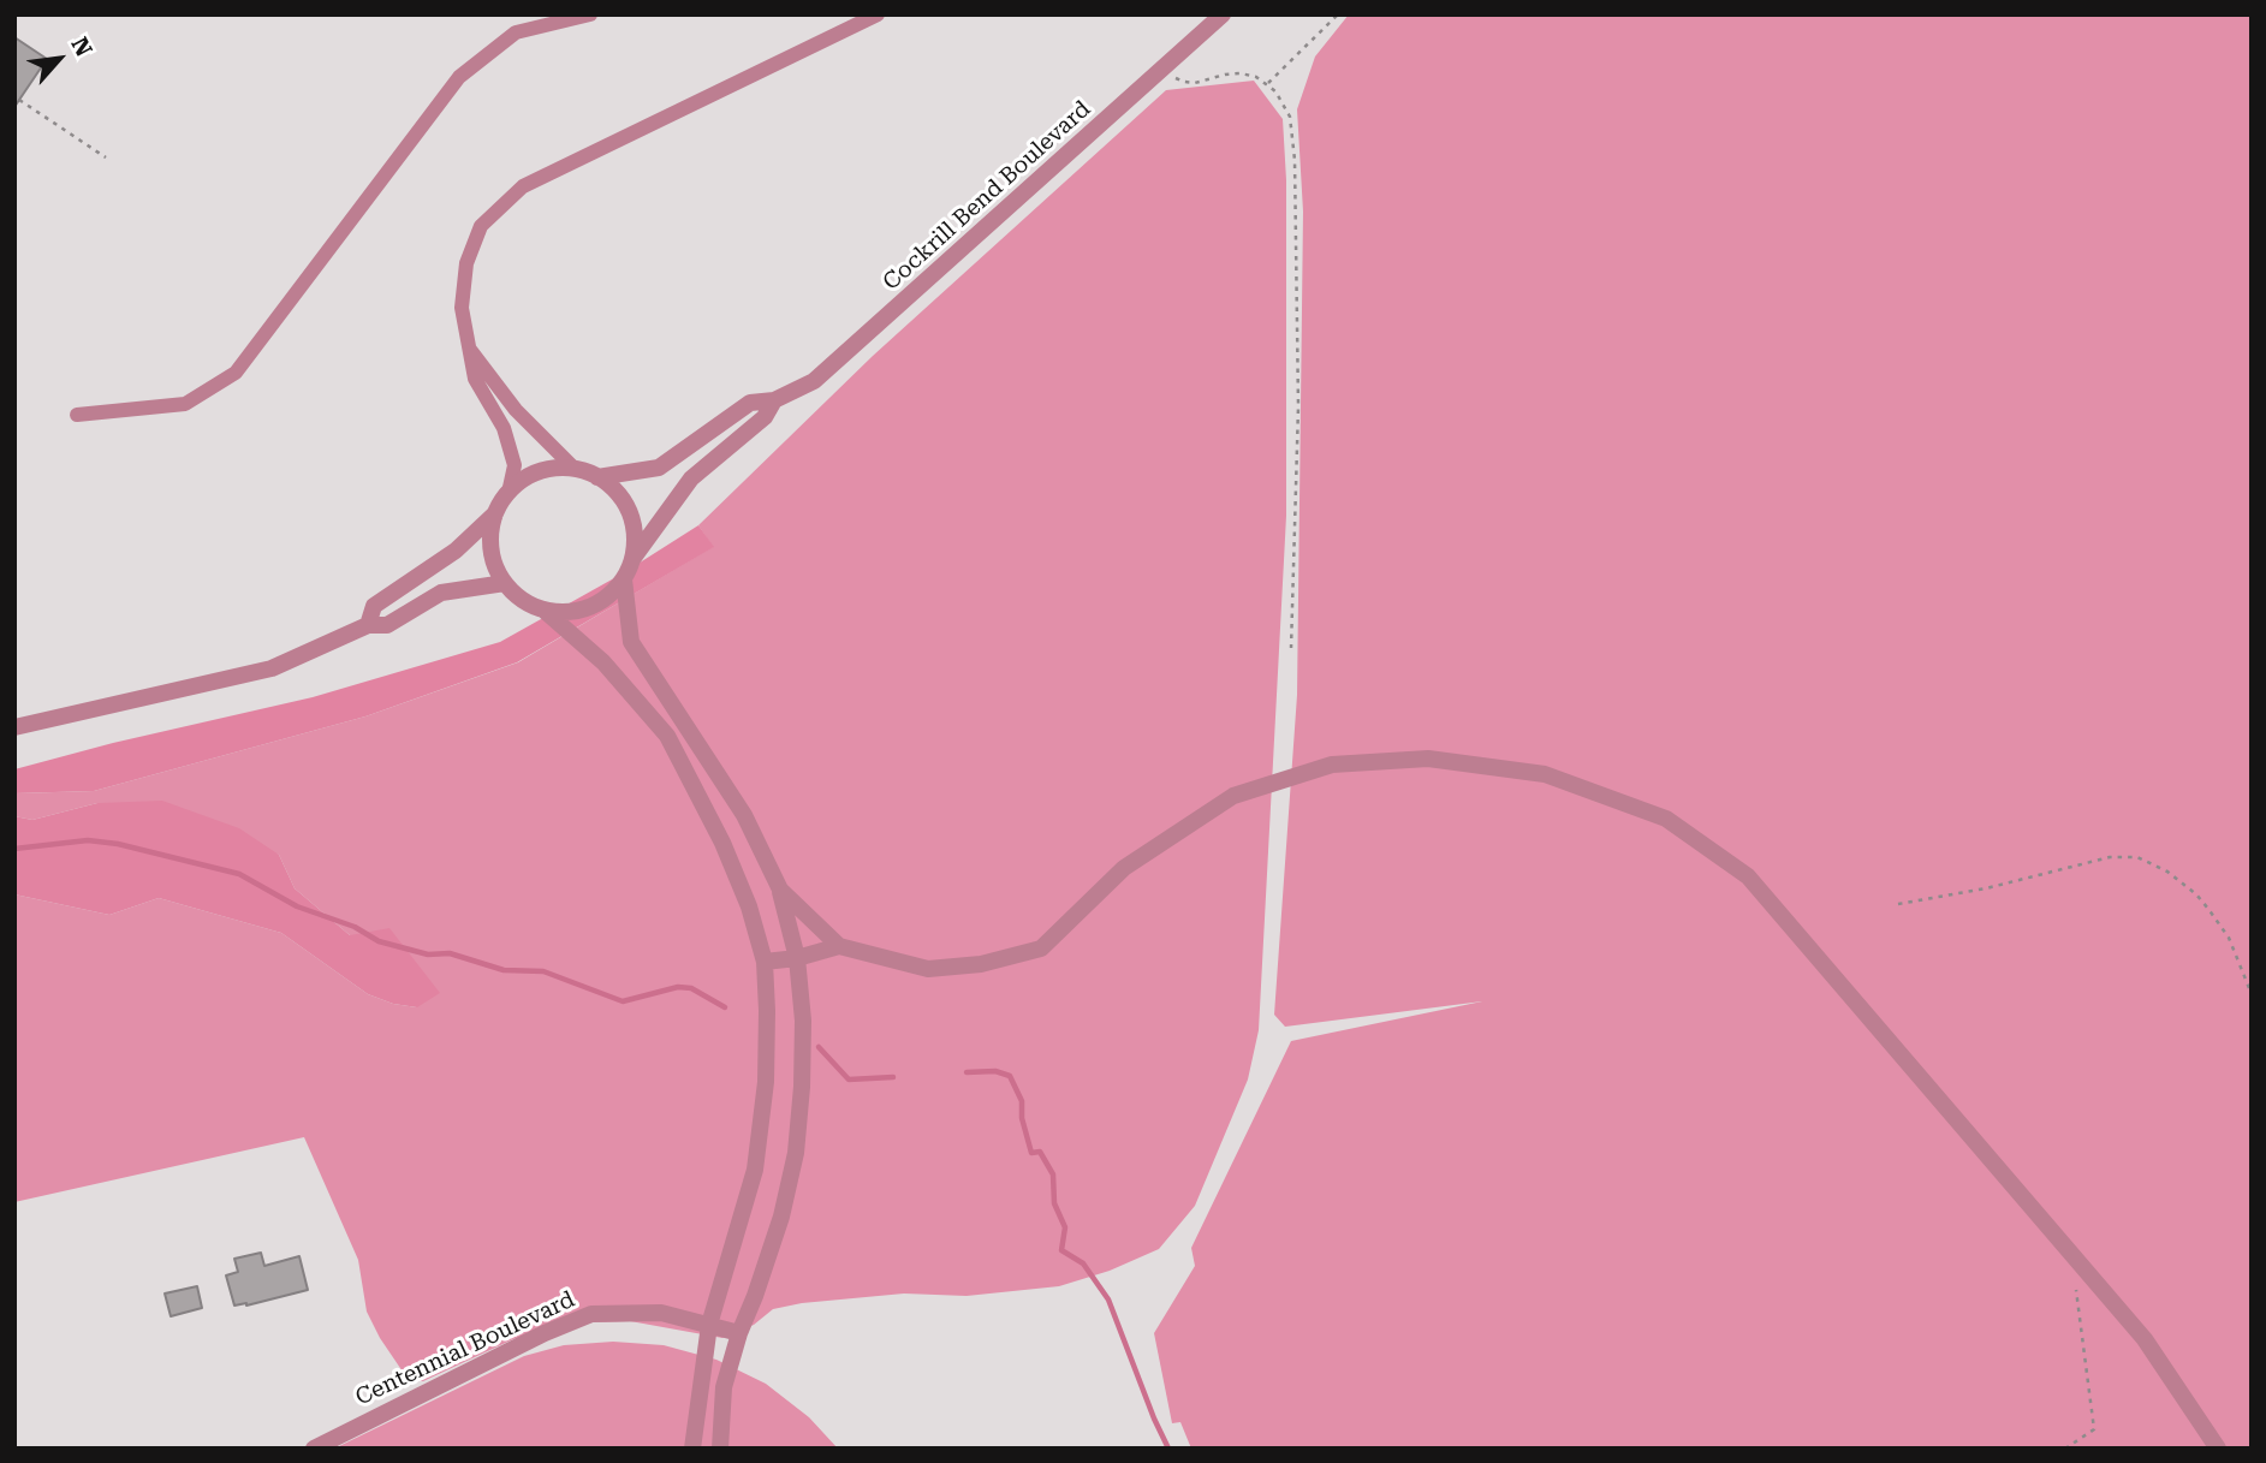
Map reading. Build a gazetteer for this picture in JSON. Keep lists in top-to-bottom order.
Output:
{
  "streets": {
    "street": ["Cockrill Bend Boulevard", "Centennial Boulevard"]
  },
  "north": "top right"
}
